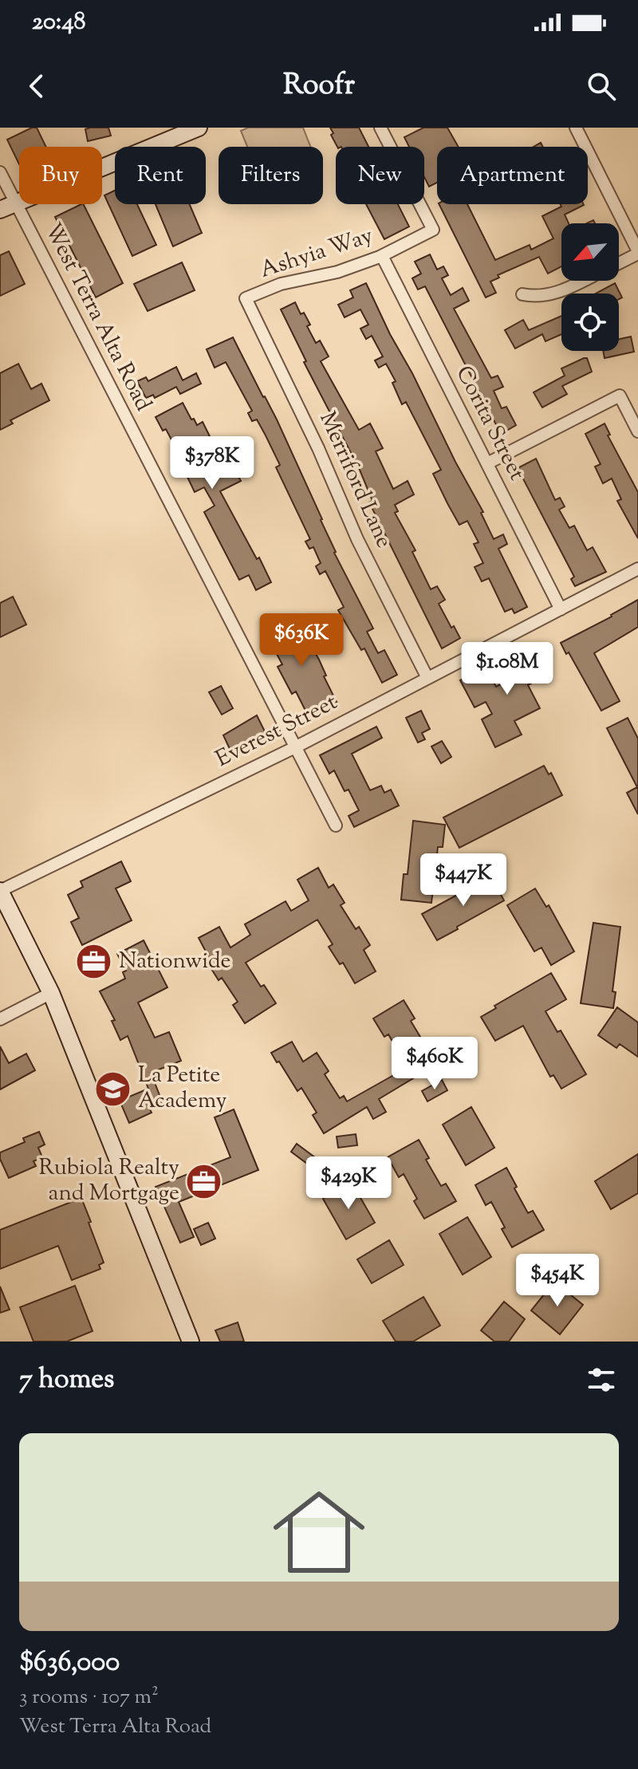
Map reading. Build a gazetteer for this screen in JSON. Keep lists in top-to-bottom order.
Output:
{
  "streets": {
    "street": [
      "Ashyia Way",
      "West Terra Alta Road",
      "Corita Street",
      "Merriford Lane",
      "Everest Street"
    ]
  },
  "crossings": [
    ["Ashyia Way", "Corita Street"],
    ["Ashyia Way", "Merriford Lane"],
    ["West Terra Alta Road", "Everest Street"],
    ["Corita Street", "Everest Street"],
    ["Merriford Lane", "Everest Street"]
  ],
  "places": {
    "office": ["Nationwide", "Rubiola Realty and Mortgage"],
    "school or university": ["La Petite Academy"]
  },
  "north": "bottom left",
  "page": {
    "status": "20:48",
    "header": "Roofr",
    "chip": [
      "Buy",
      "Rent",
      "Filters",
      "New",
      "Apartment"
    ],
    "price": [
      "$378K",
      "$636K",
      "$1.08M",
      "$447K",
      "$460K",
      "$429K",
      "$454K"
    ],
    "heading": "7 homes",
    "list": [
      {
        "name": "$636,000",
        "note": "3 rooms · 107 m² · West Terra Alta Road"
      }
    ]
  }
}
